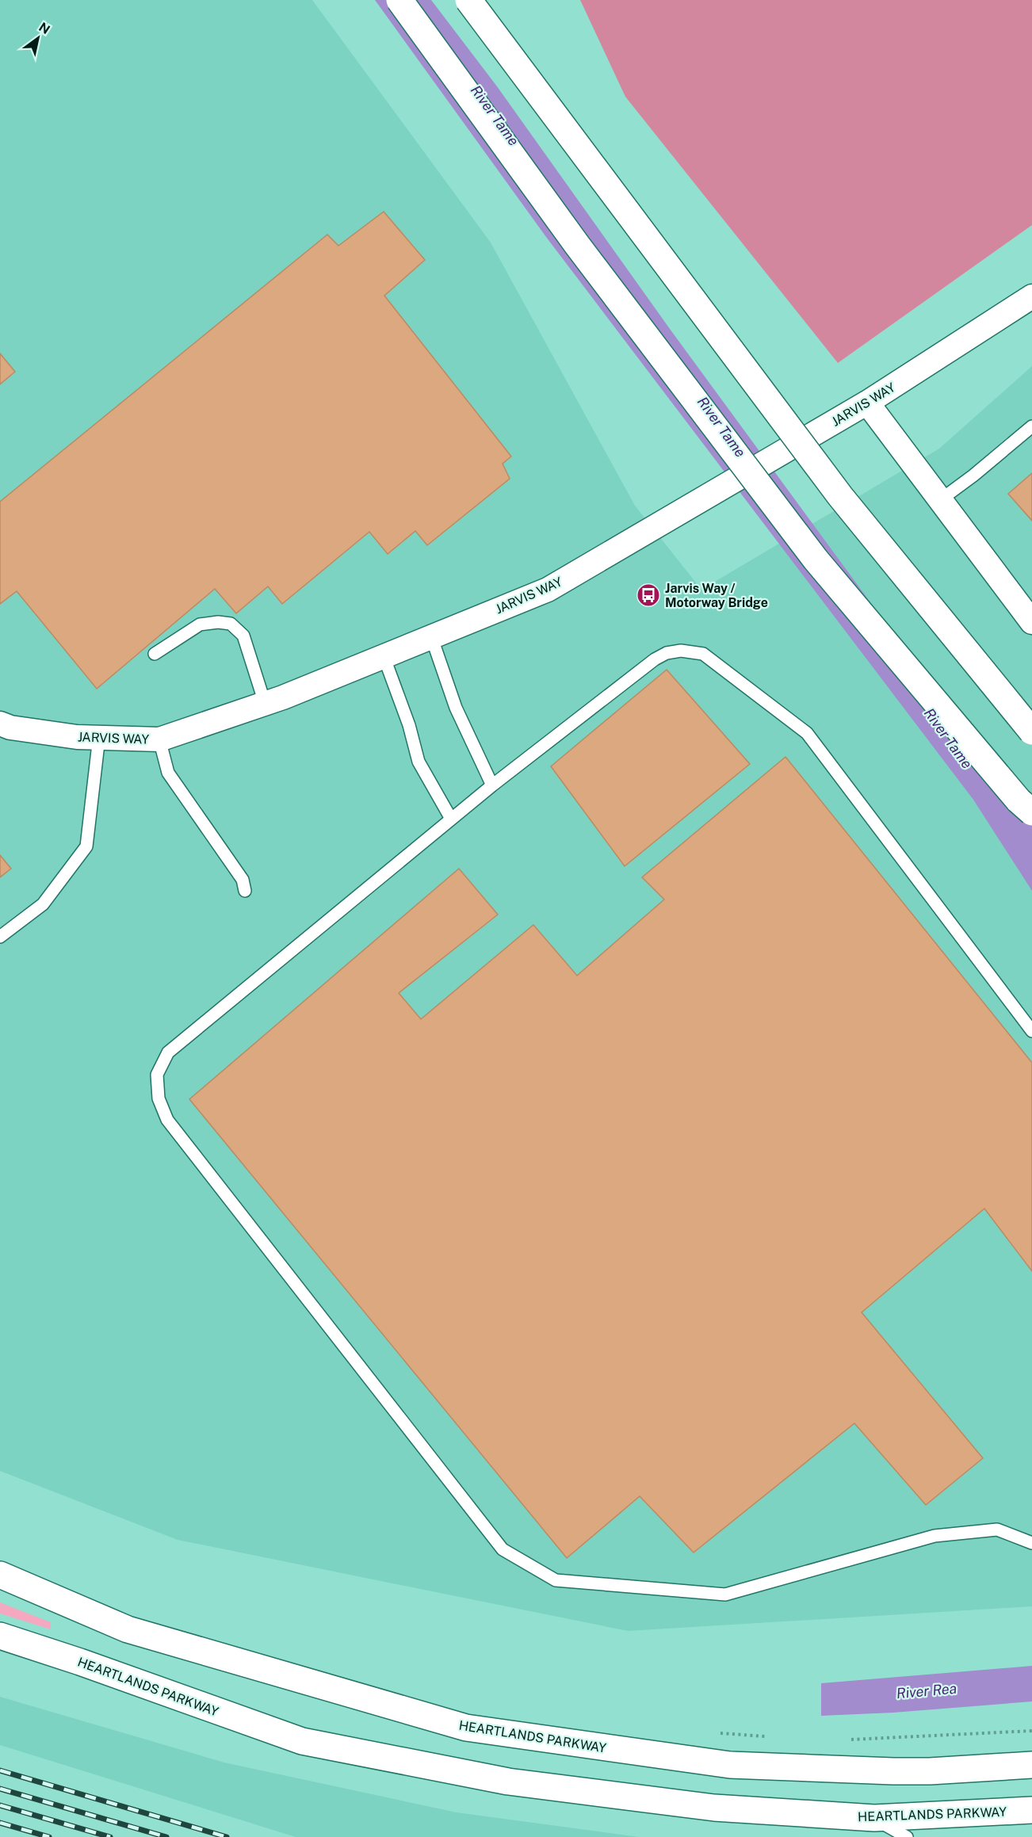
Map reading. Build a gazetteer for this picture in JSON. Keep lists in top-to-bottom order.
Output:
{
  "streets": {
    "main road": ["HEARTLANDS PARKWAY"],
    "street": ["JARVIS WAY"]
  },
  "water": ["River Tame", "River Rea"],
  "places": {
    "bus stop": ["Jarvis Way / Motorway Bridge"]
  },
  "north": "top right"
}
